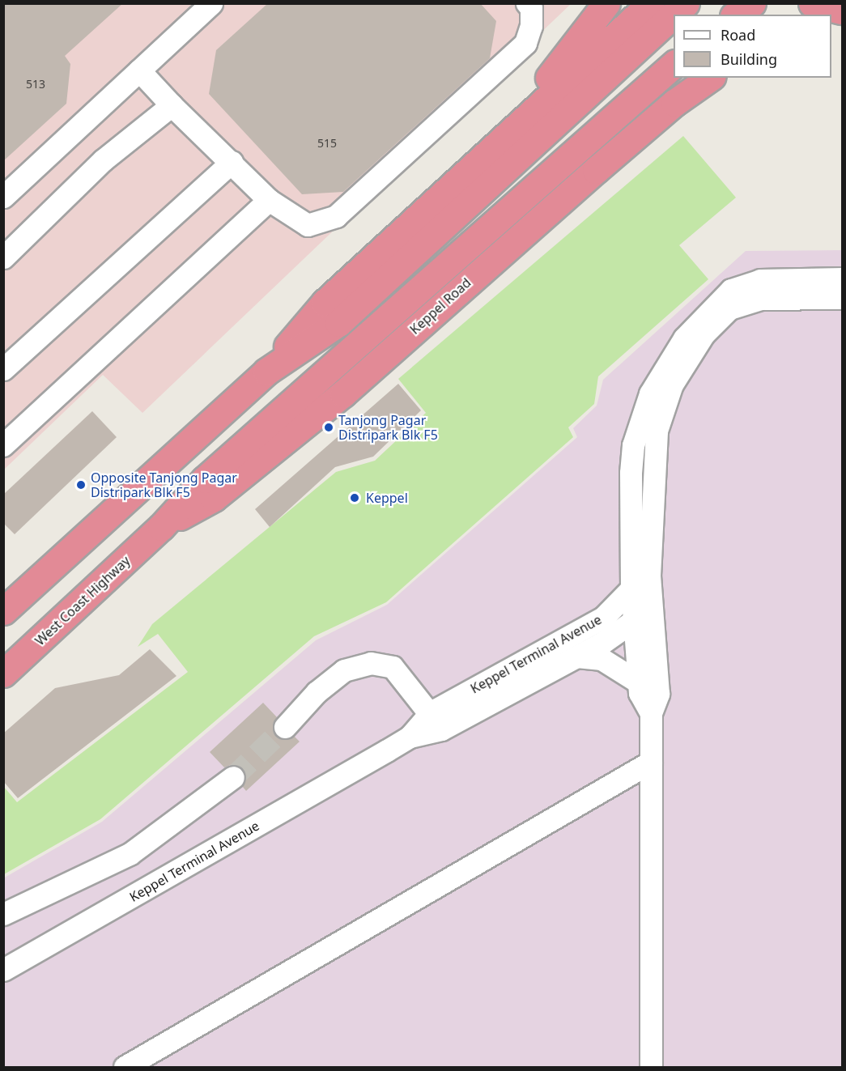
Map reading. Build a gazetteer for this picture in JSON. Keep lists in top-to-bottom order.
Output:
{
  "streets": {
    "highway": ["Keppel Road", "West Coast Highway"],
    "lane": ["Keppel Terminal Avenue"]
  },
  "crossings": [
    ["Keppel Road", "West Coast Highway"]
  ],
  "places": ["Tanjong Pagar Distripark Blk F5", "Opposite Tanjong Pagar Distripark Blk F5", "Keppel"],
  "house_numbers": ["513", "515"],
  "legend": ["Road", "Building"]
}
